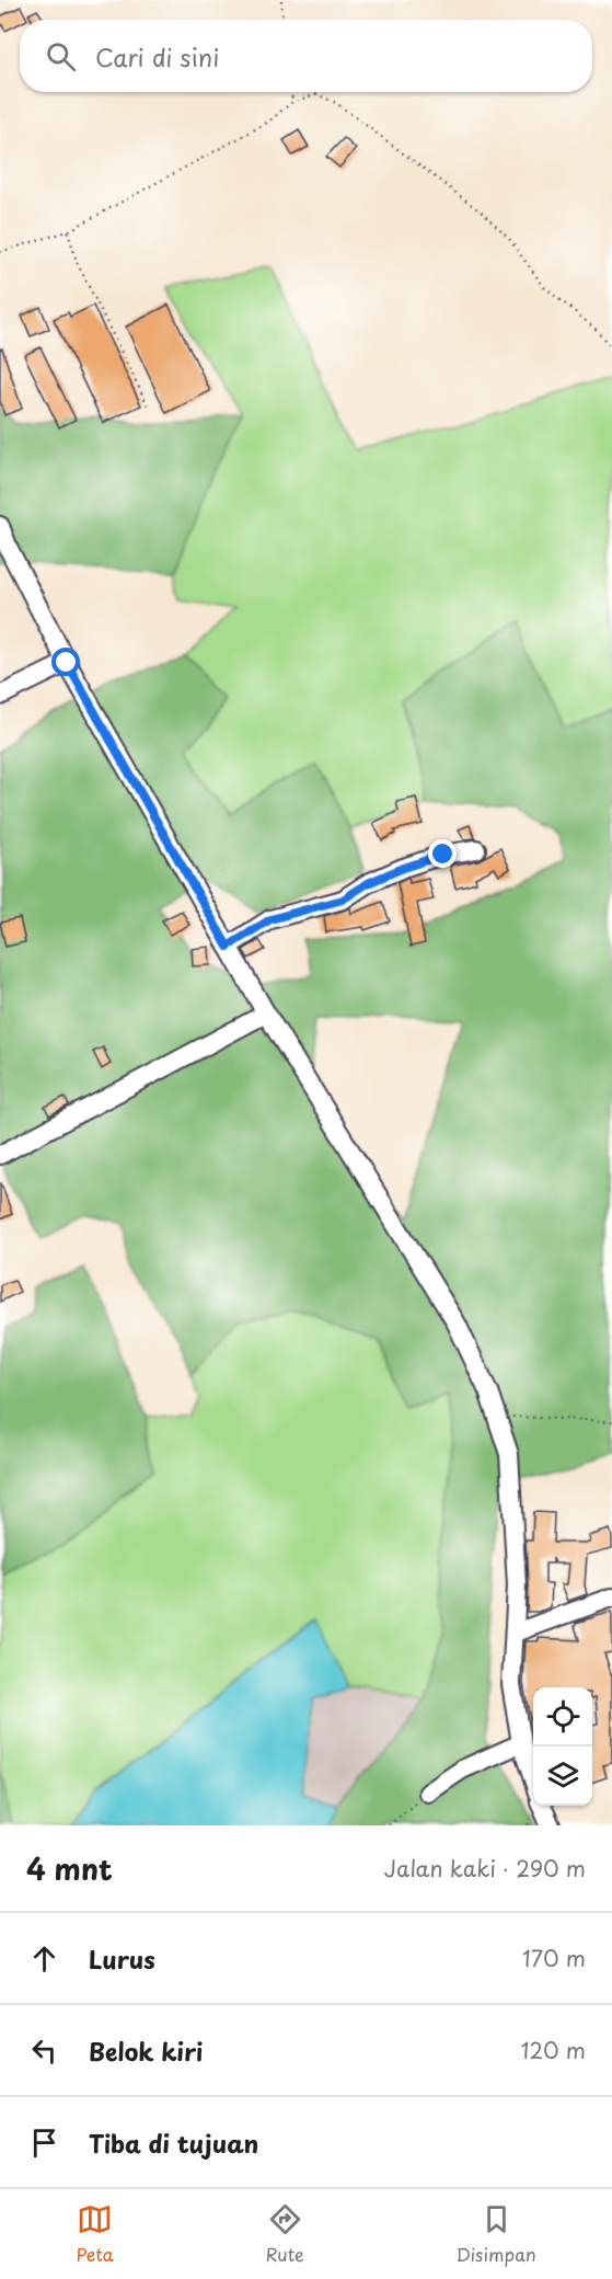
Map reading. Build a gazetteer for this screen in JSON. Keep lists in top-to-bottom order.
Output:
{
  "page": {
    "search": "Cari di sini",
    "heading": ["4 mnt", "Jalan kaki · 290 m"],
    "list": [
      ["Lurus", "170 m"],
      ["Belok kiri", "120 m"],
      "Tiba di tujuan"
    ],
    "nav": ["Peta", "Rute", "Disimpan"]
  }
}
